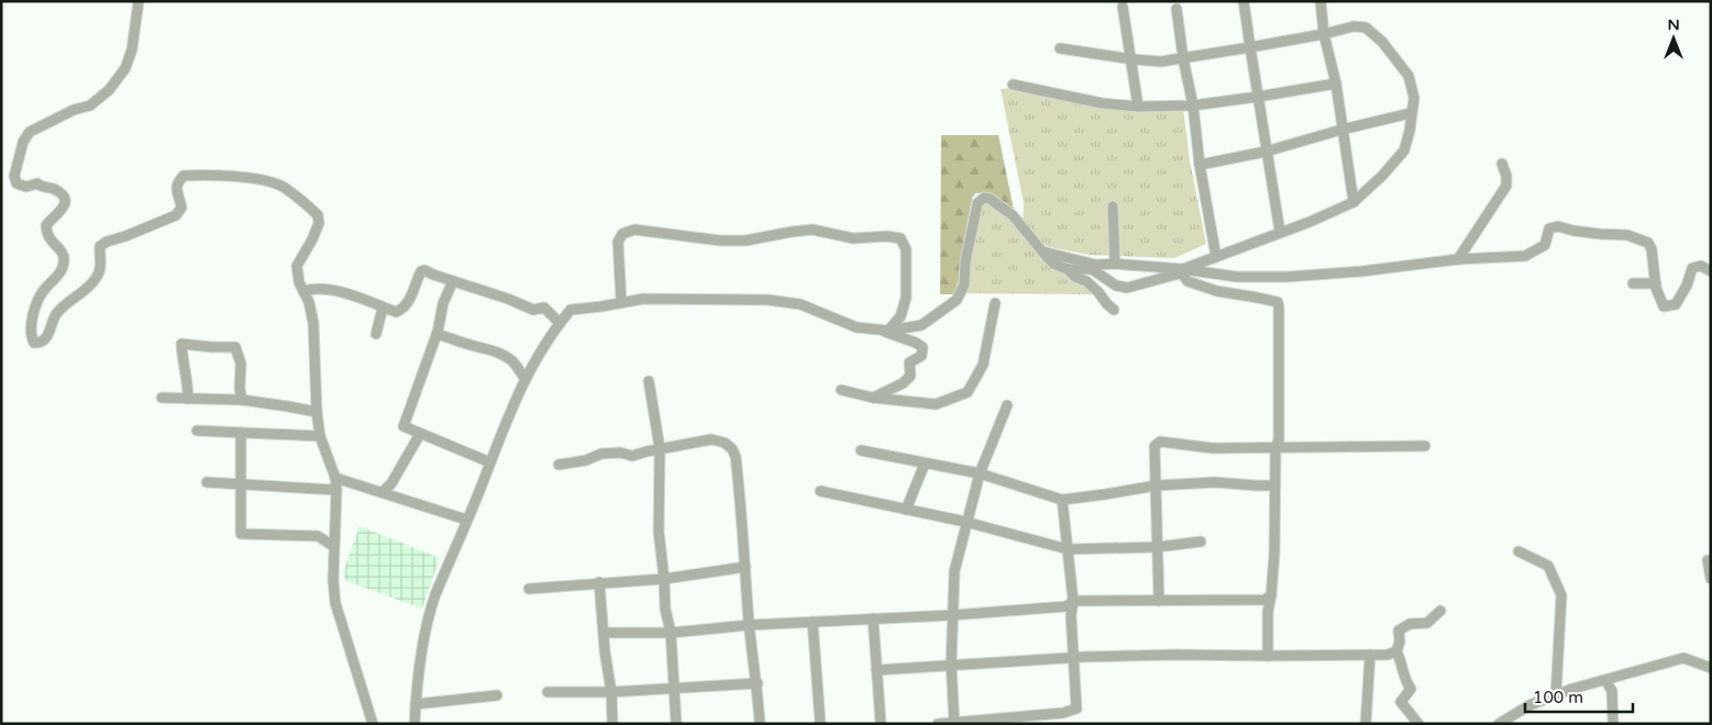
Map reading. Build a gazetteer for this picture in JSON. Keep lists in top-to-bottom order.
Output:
{
  "scale_bar": "100 m",
  "north": "top"
}
